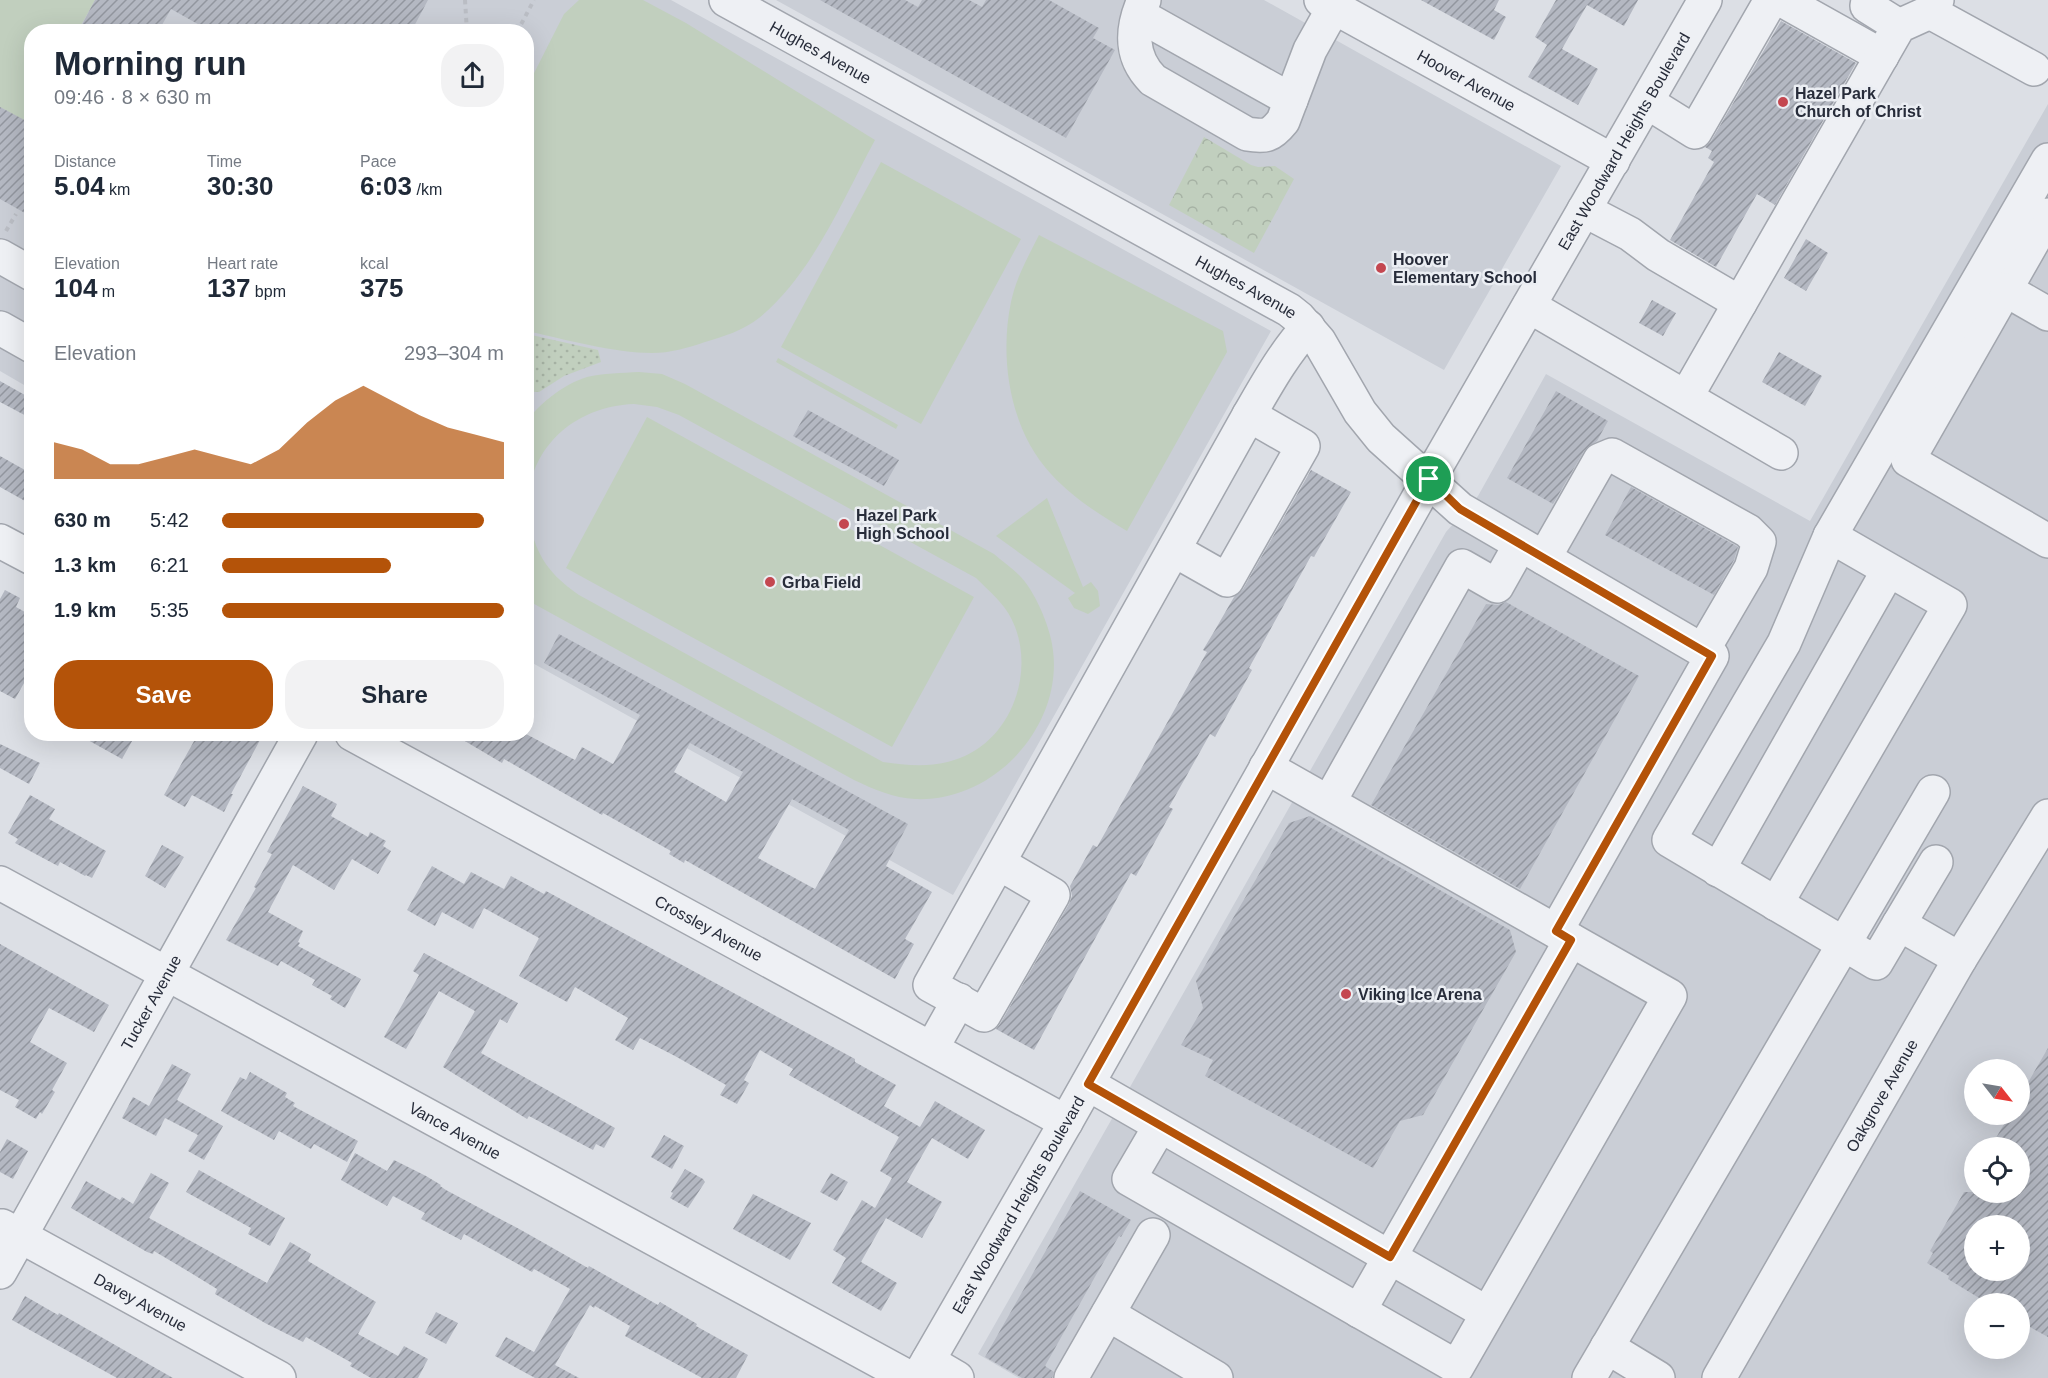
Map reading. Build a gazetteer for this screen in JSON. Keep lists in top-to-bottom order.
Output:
{
  "streets": {
    "street": [
      "Hughes Avenue",
      "Hoover Avenue",
      "East Woodward Heights Boulevard",
      "Crossley Avenue",
      "Tucker Avenue",
      "Oakgrove Avenue",
      "Vance Avenue",
      "Davey Avenue"
    ]
  },
  "crossings": [
    ["Hughes Avenue", "East Woodward Heights Boulevard"],
    ["Hoover Avenue", "East Woodward Heights Boulevard"],
    ["East Woodward Heights Boulevard", "Crossley Avenue"],
    ["East Woodward Heights Boulevard", "Vance Avenue"],
    ["Tucker Avenue", "Vance Avenue"],
    ["Tucker Avenue", "Davey Avenue"]
  ],
  "places": [
    "Hazel Park Church of Christ",
    "Hoover Elementary School",
    "Hazel Park High School",
    "Grba Field",
    "Viking Ice Arena"
  ],
  "north": "bottom right",
  "page": {
    "heading": ["Morning run", "09:46 · 8 × 630 m"],
    "stats": [
      ["Distance", "5.04 km"],
      ["Time", "30:30"],
      ["Pace", "6:03 /km"],
      ["Elevation", "104 m"],
      ["Heart rate", "137 bpm"],
      ["kcal", "375"]
    ],
    "chart": ["Elevation", "293–304 m"],
    "list": [
      {
        "name": "630 m",
        "note": "5:42"
      },
      {
        "name": "1.3 km",
        "note": "6:21"
      },
      {
        "name": "1.9 km",
        "note": "5:35"
      }
    ],
    "buttons": ["Save", "Share"],
    "map_buttons": ["+", "−"]
  }
}
